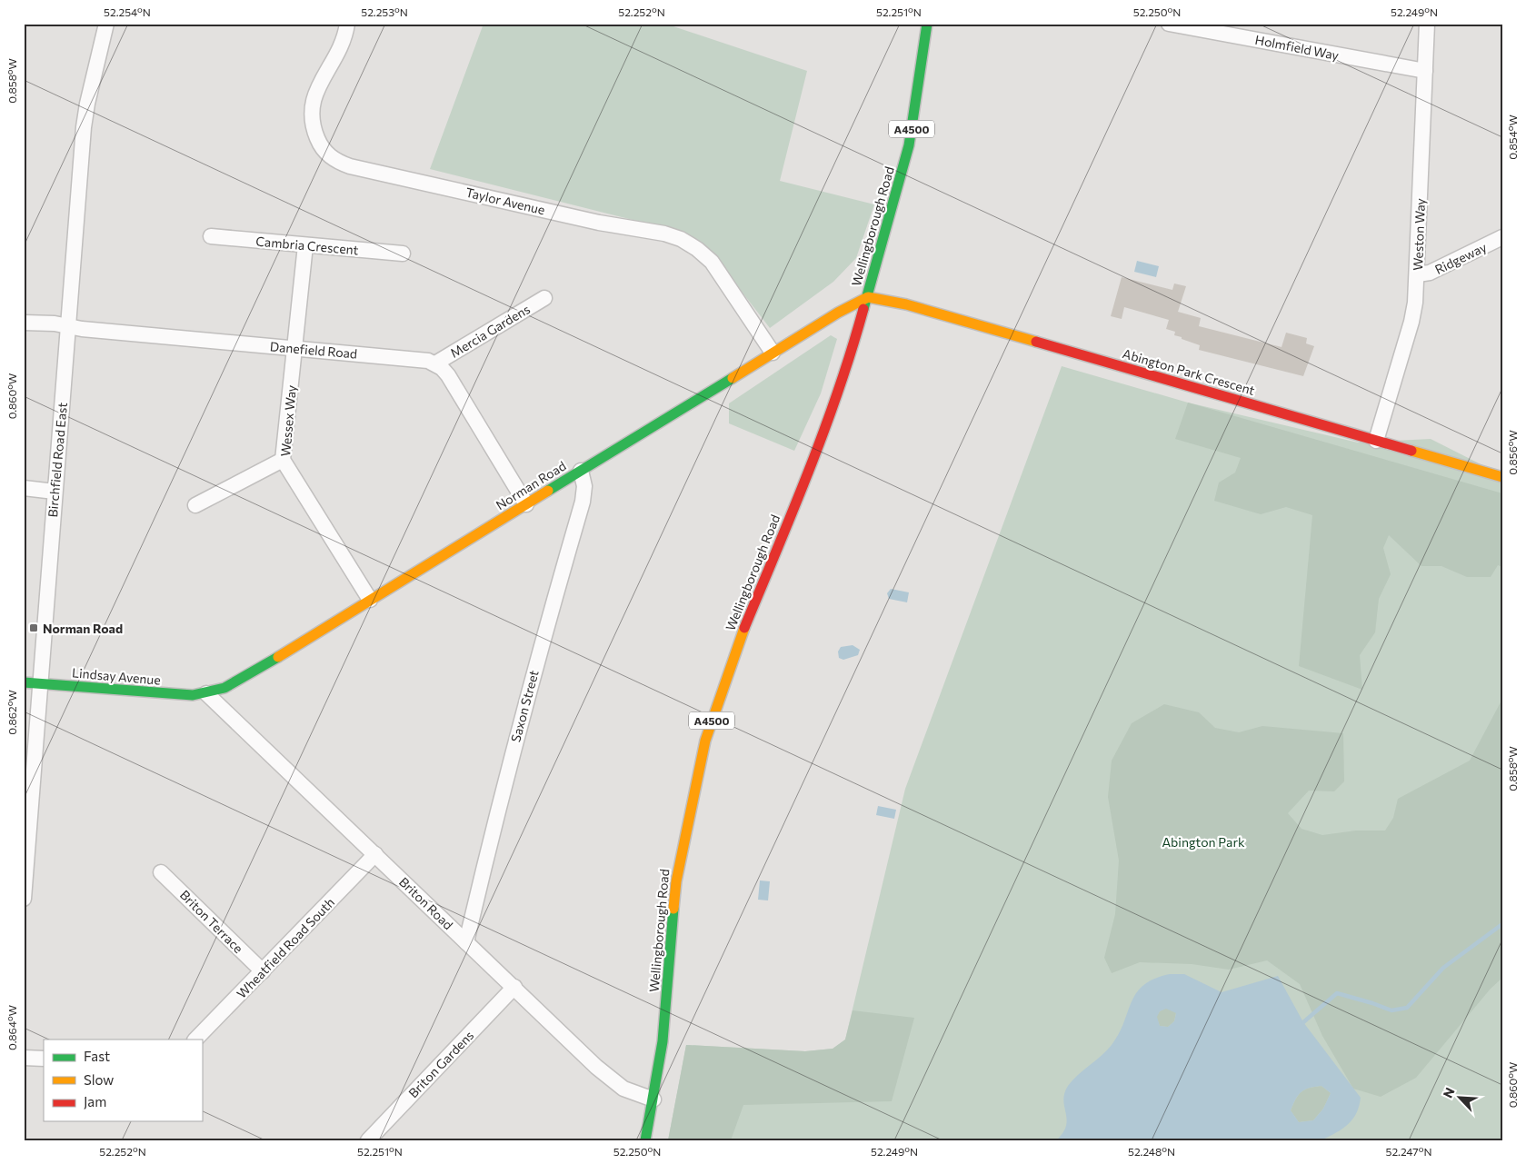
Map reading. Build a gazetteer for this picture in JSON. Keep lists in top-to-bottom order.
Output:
{
  "streets": {
    "street": [
      "Holmfield Way",
      "A4500",
      "Taylor Avenue",
      "Wellingborough Road",
      "Weston Way",
      "Cambria Crescent",
      "Ridgeway",
      "Mercia Gardens",
      "Danefield Road",
      "Abington Park Crescent",
      "Wessex Way",
      "Birchfield Road East",
      "Norman Road",
      "Lindsay Avenue",
      "Saxon Street",
      "Briton Road",
      "Briton Terrace",
      "Wheatfield Road South",
      "Briton Gardens"
    ]
  },
  "crossings": [
    ["Holmfield Way", "Weston Way"],
    ["Taylor Avenue", "Norman Road"],
    ["Wellingborough Road", "Abington Park Crescent"],
    ["Wellingborough Road", "Norman Road"],
    ["Wellingborough Road", "Briton Road"],
    ["Weston Way", "Ridgeway"],
    ["Weston Way", "Abington Park Crescent"],
    ["Cambria Crescent", "Wessex Way"],
    ["Mercia Gardens", "Danefield Road"],
    ["Danefield Road", "Wessex Way"],
    ["Danefield Road", "Birchfield Road East"],
    ["Abington Park Crescent", "Norman Road"],
    ["Wessex Way", "Norman Road"],
    ["Birchfield Road East", "Lindsay Avenue"],
    ["Norman Road", "Lindsay Avenue"],
    ["Norman Road", "Saxon Street"],
    ["Norman Road", "Briton Road"],
    ["Lindsay Avenue", "Briton Road"],
    ["Saxon Street", "Briton Road"],
    ["Briton Road", "Wheatfield Road South"],
    ["Briton Road", "Briton Gardens"],
    ["Briton Terrace", "Wheatfield Road South"]
  ],
  "parks": ["Abington Park"],
  "places": {
    "transit": ["Norman Road"]
  },
  "legend": ["Fast", "Slow", "Jam"],
  "north": "top left",
  "coordinates": [
    "52.254°N",
    "52.253°N",
    "52.252°N",
    "52.251°N",
    "52.250°N",
    "52.249°N",
    "0.858°W",
    "0.854°W",
    "0.860°W",
    "0.856°W",
    "0.862°W",
    "0.864°W",
    "52.248°N",
    "52.247°N"
  ]
}
